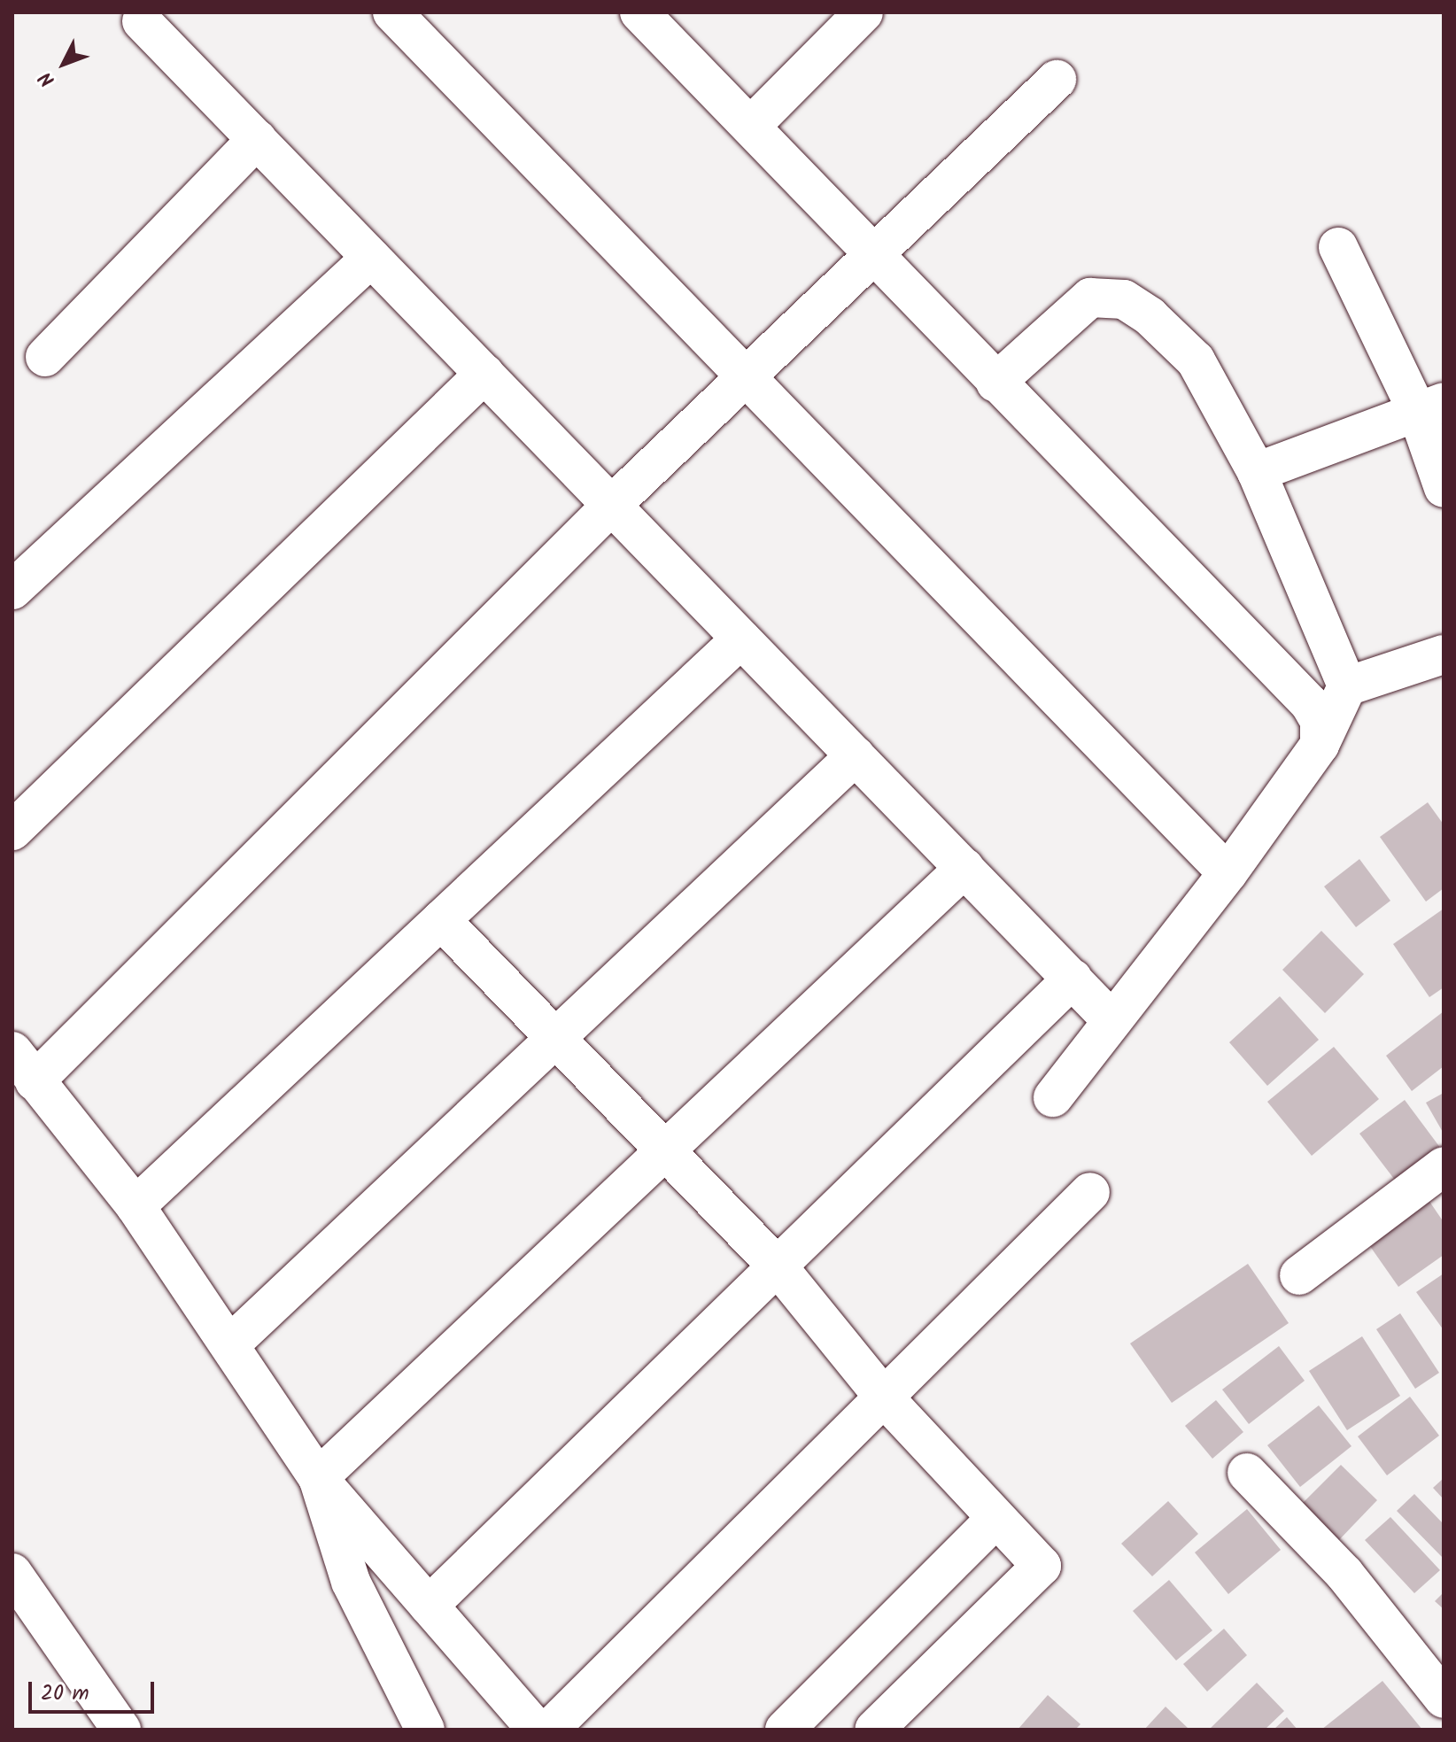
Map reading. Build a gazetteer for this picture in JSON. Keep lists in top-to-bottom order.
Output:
{
  "scale_bar": "20 m",
  "north": "bottom left"
}
